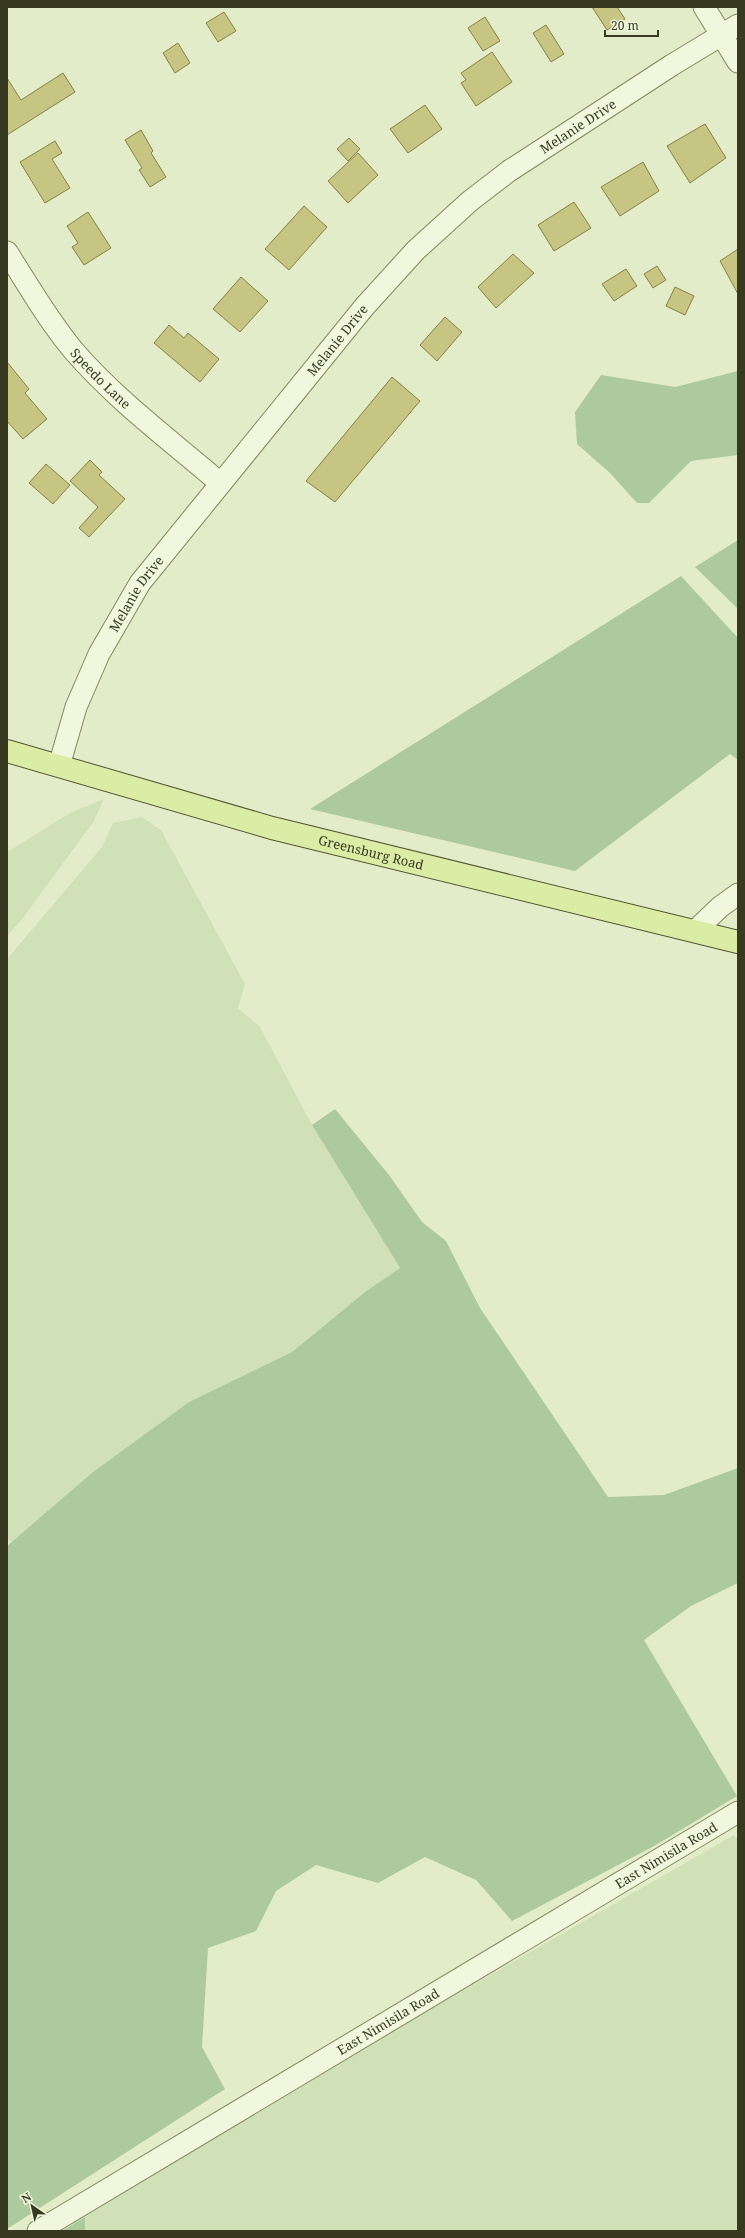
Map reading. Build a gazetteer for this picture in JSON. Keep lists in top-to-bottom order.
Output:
{
  "streets": {
    "main road": ["Greensburg Road"],
    "street": ["Melanie Drive", "Speedo Lane", "East Nimisila Road"]
  },
  "crossings": [
    ["Melanie Drive", "Speedo Lane"],
    ["Melanie Drive", "Greensburg Road"]
  ],
  "scale_bar": "20 m",
  "north": "top left"
}
